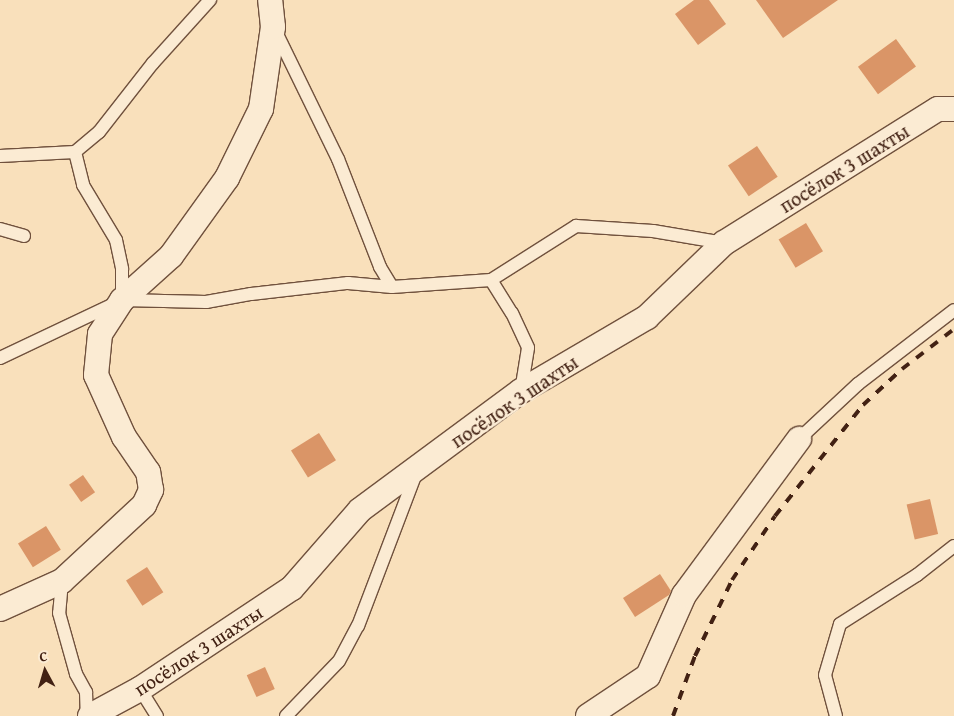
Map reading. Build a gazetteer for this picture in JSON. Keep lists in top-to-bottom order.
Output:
{
  "streets": {
    "street": ["посёлок 3 шахты"]
  },
  "north": "top"
}
